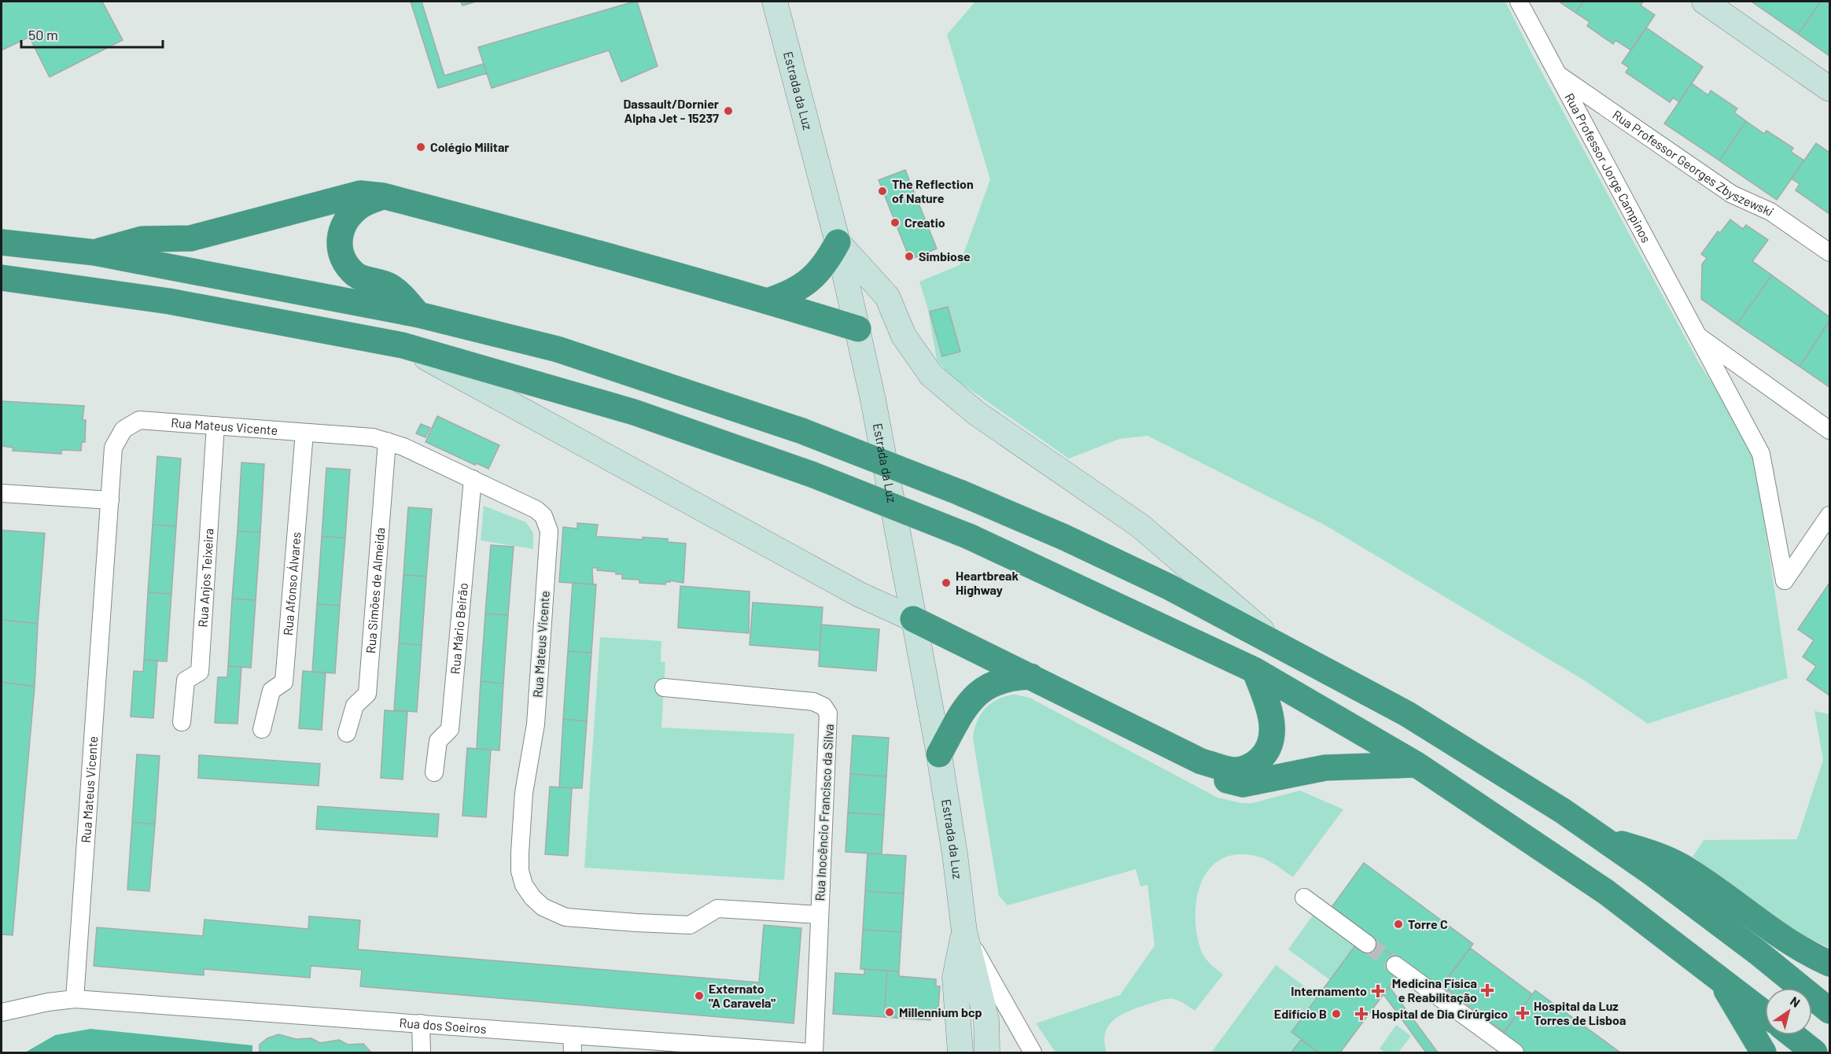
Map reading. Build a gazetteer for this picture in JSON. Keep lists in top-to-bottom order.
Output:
{
  "streets": {
    "main road": ["Estrada da Luz"],
    "street": [
      "Rua Professor Georges Zbyszewski",
      "Rua Professor Jorge Campinos",
      "Rua Mateus Vicente",
      "Rua Anjos Teixeira",
      "Rua Afonso Álvares",
      "Rua Simões de Almeida",
      "Rua Mário Beirão",
      "Rua Inocêncio Francisco da Silva",
      "Rua dos Soeiros"
    ]
  },
  "crossings": [
    ["Rua Professor Georges Zbyszewski", "Rua Professor Jorge Campinos"],
    ["Rua Mateus Vicente", "Rua Anjos Teixeira"],
    ["Rua Mateus Vicente", "Rua Afonso Álvares"],
    ["Rua Mateus Vicente", "Rua Simões de Almeida"],
    ["Rua Mateus Vicente", "Rua Mário Beirão"],
    ["Rua Mateus Vicente", "Rua Inocêncio Francisco da Silva"],
    ["Rua Mateus Vicente", "Rua dos Soeiros"],
    ["Rua Inocêncio Francisco da Silva", "Rua dos Soeiros"]
  ],
  "places": {
    "other": [
      "Dassault/Dornier Alpha Jet - 15237",
      "Colégio Militar",
      "The Reflection of Nature",
      "Creatio",
      "Simbiose",
      "Heartbreak Highway",
      "Torre C",
      "Externato \"A Caravela\"",
      "Millennium bcp",
      "Edifício B"
    ],
    "health": [
      "Medicina Física e Reabilitação",
      "Internamento",
      "Hospital da Luz Torres de Lisboa",
      "Hospital de Dia Cirúrgico"
    ]
  },
  "scale_bar": "50 m",
  "north": "top right"
}
